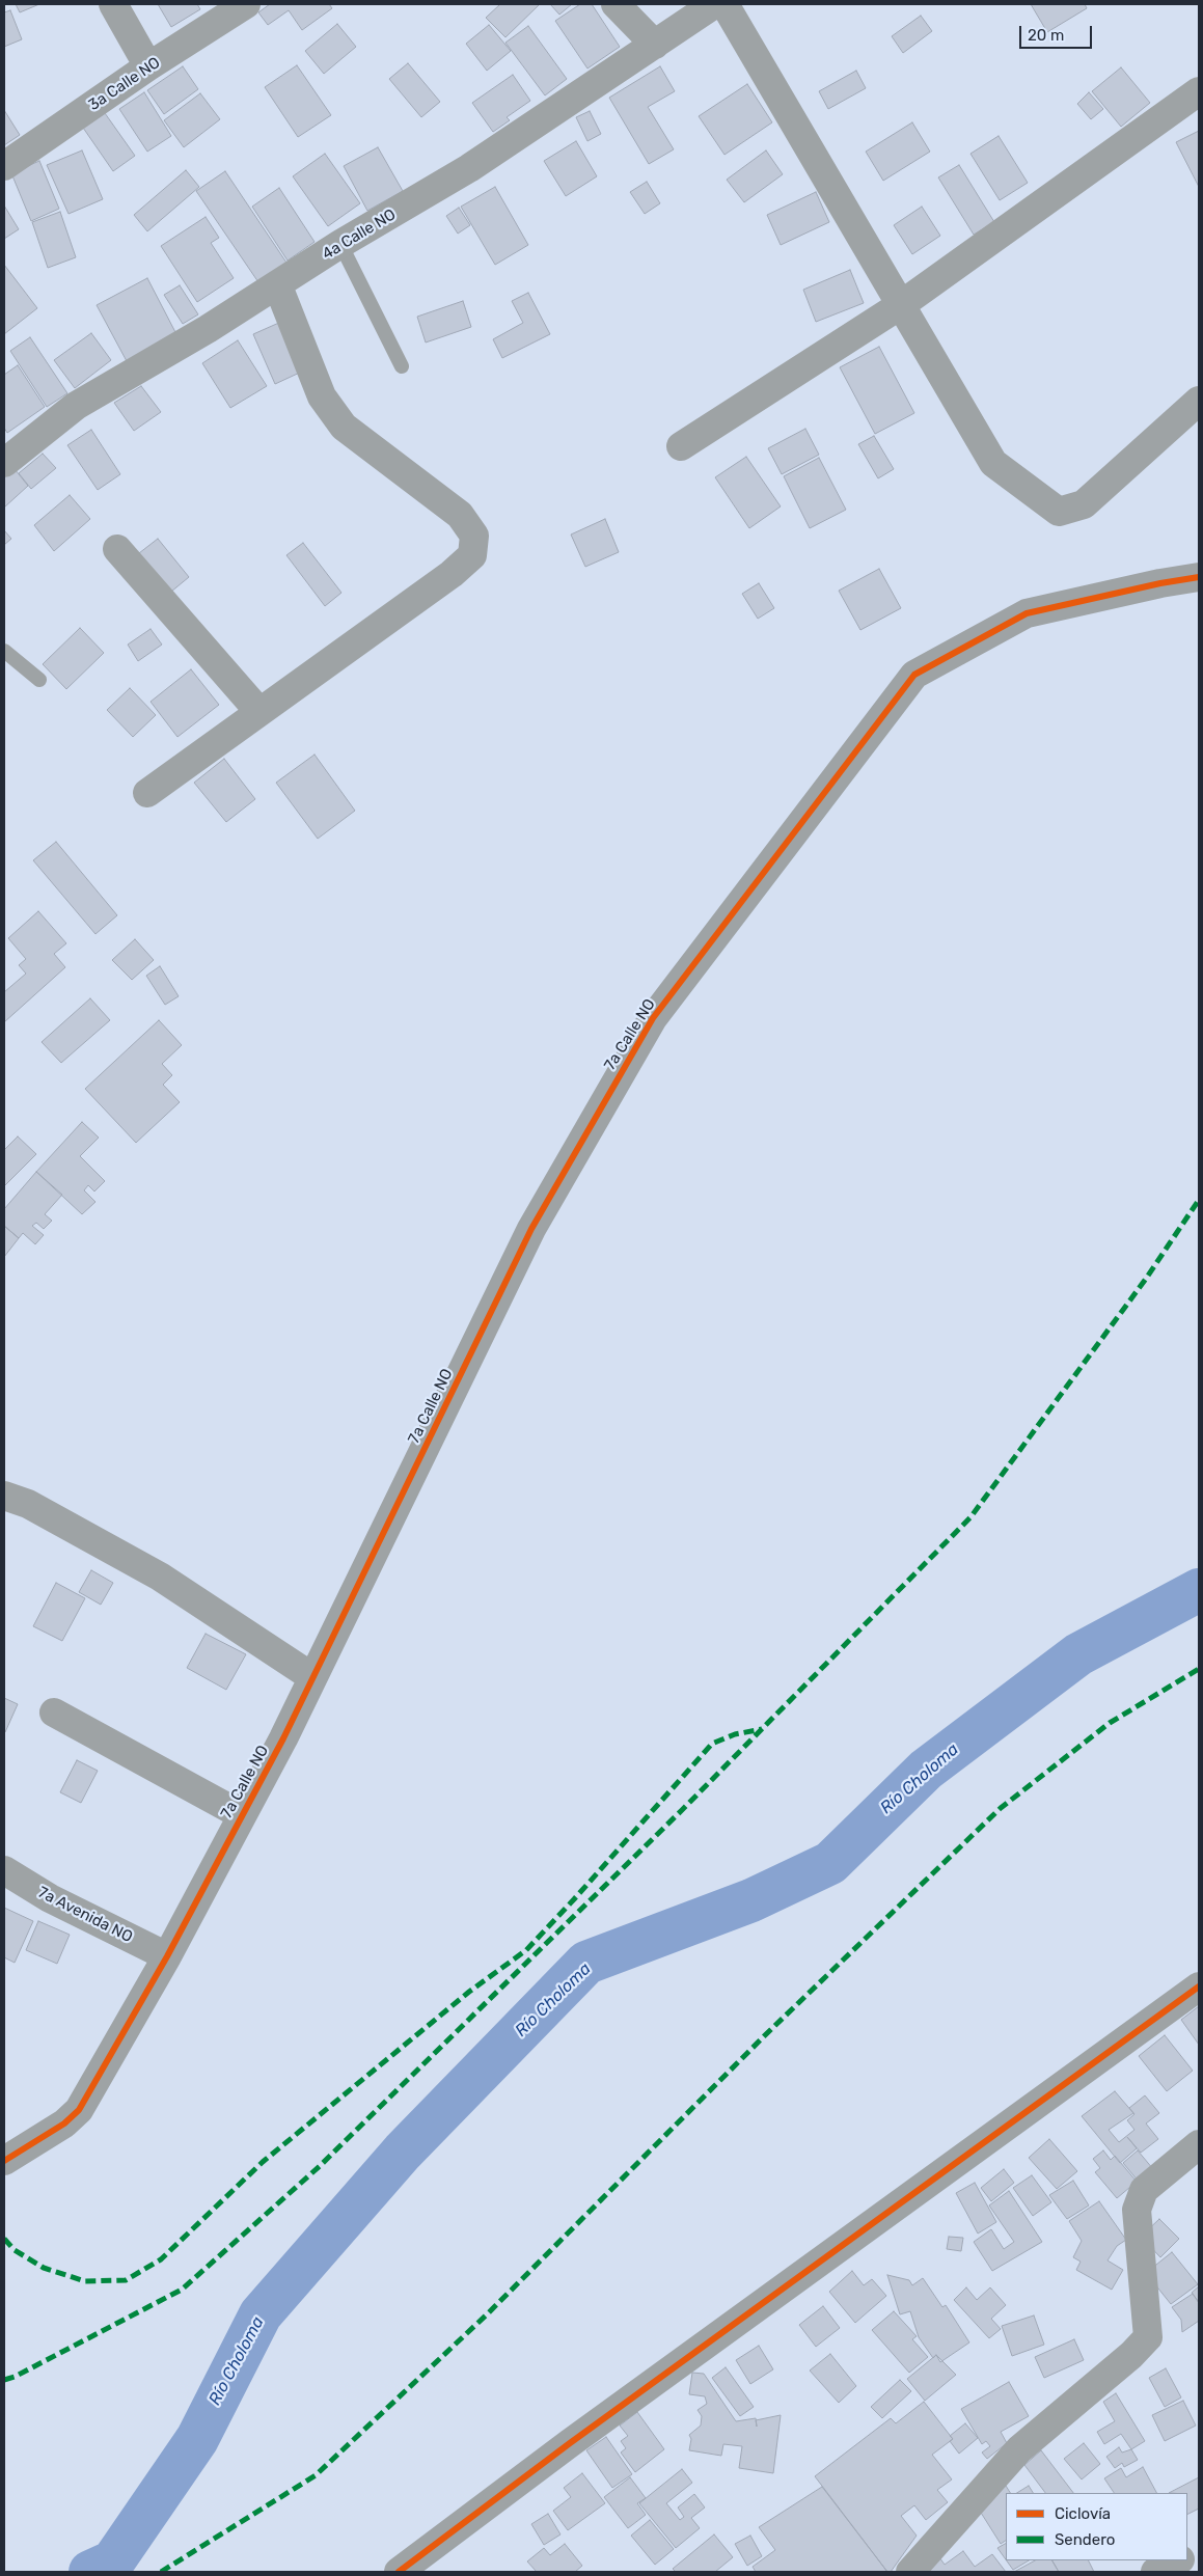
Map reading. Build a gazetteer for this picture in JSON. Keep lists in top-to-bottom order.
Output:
{
  "streets": {
    "street": [
      "3a Calle NO",
      "4a Calle NO",
      "7a Calle NO",
      "7a Avenida NO"
    ]
  },
  "crossings": [
    ["7a Calle NO", "7a Avenida NO"]
  ],
  "water": ["Río Choloma"],
  "legend": ["Ciclovía", "Sendero"],
  "scale_bar": "20 m"
}
